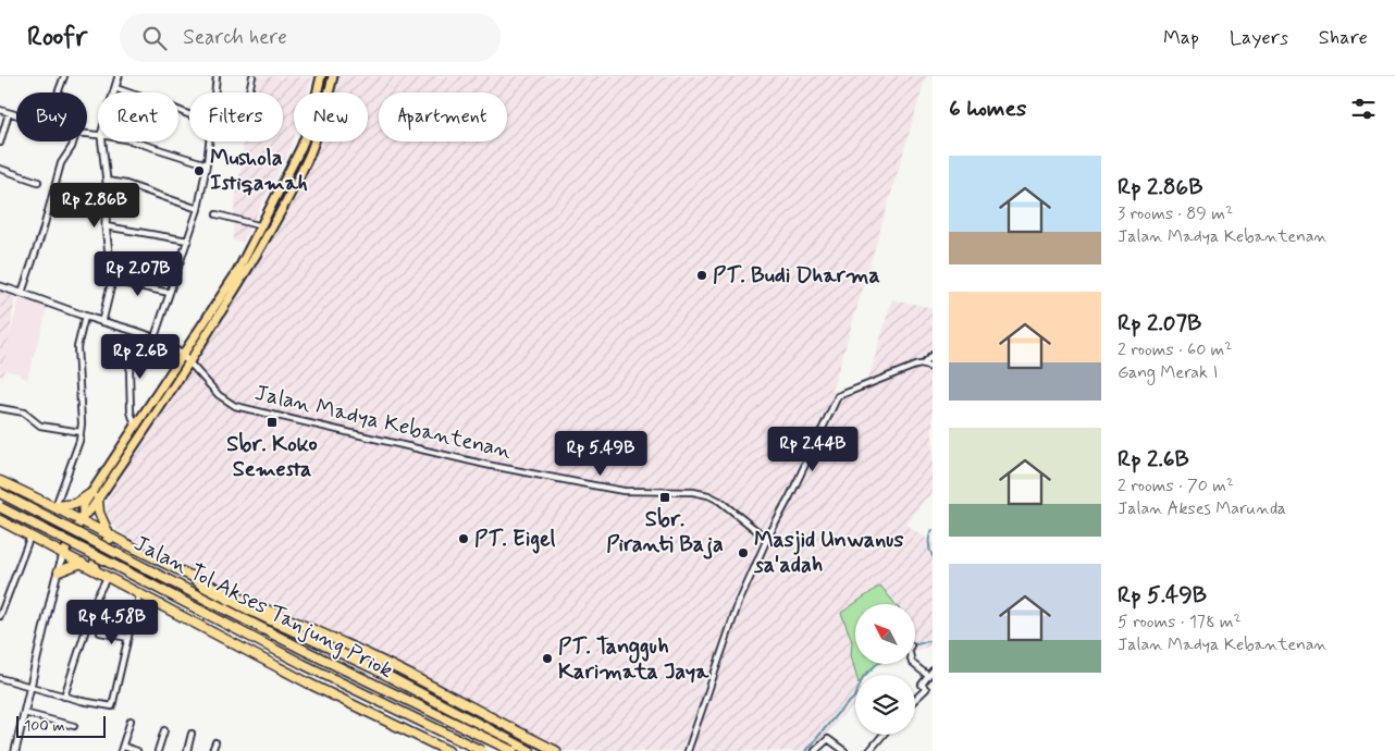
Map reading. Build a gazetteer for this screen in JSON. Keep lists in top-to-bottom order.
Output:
{
  "streets": {
    "highway": ["Jalan Tol Akses Tanjung Priok"],
    "street": ["Jalan Madya Kebantenan"]
  },
  "places": {
    "other": [
      "Mushola Istiqamah",
      "PT. Budi Dharma",
      "PT. Eigel",
      "Masjid Unwanus sa'adah",
      "PT. Tangguh Karimata Jaya"
    ],
    "transit": ["Sbr. Koko Semesta", "Sbr. Piranti Baja"]
  },
  "scale_bar": "100 m",
  "north": "top left",
  "page": {
    "header": "Roofr",
    "search": "Search here",
    "nav": ["Map", "Layers", "Share"],
    "heading": "6 homes",
    "chip": [
      "Buy",
      "Rent",
      "Filters",
      "New",
      "Apartment"
    ],
    "list": [
      {
        "name": "Rp 2.86B",
        "note": "3 rooms · 89 m² · Jalan Madya Kebantenan"
      },
      {
        "name": "Rp 2.07B",
        "note": "2 rooms · 60 m² · Gang Merak I"
      },
      {
        "name": "Rp 2.6B",
        "note": "2 rooms · 70 m² · Jalan Akses Marunda"
      },
      {
        "name": "Rp 5.49B",
        "note": "5 rooms · 178 m² · Jalan Madya Kebantenan"
      }
    ],
    "price": [
      "Rp 2.86B",
      "Rp 2.07B",
      "Rp 2.6B",
      "Rp 2.44B",
      "Rp 5.49B",
      "Rp 4.58B"
    ],
    "scale": "100 m"
  }
}
